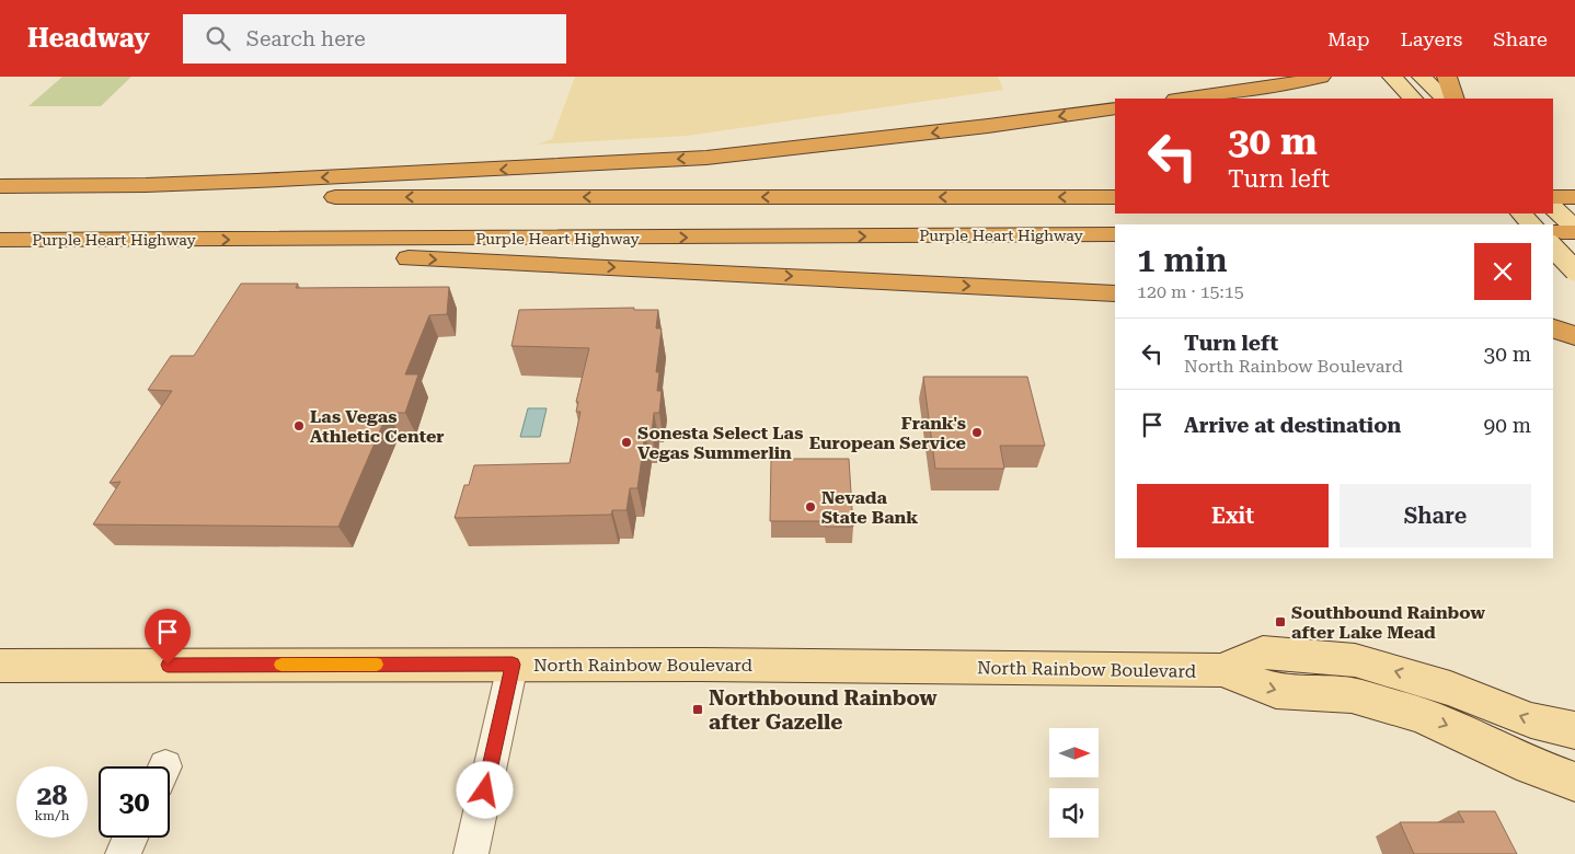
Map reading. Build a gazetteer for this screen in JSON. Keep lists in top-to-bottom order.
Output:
{
  "streets": {
    "highway": ["Purple Heart Highway"],
    "main road": ["North Rainbow Boulevard"]
  },
  "places": {
    "other": [
      "Las Vegas Athletic Center",
      "Frank's European Service",
      "Sonesta Select Las Vegas Summerlin",
      "Nevada State Bank"
    ],
    "transit": ["Southbound Rainbow after Lake Mead", "Northbound Rainbow after Gazelle"]
  },
  "north": "right",
  "page": {
    "header": "Headway",
    "search": "Search here",
    "nav": ["Map", "Layers", "Share"],
    "turn": ["30 m", "Turn left"],
    "heading": ["1 min", "120 m · 15:15"],
    "list": [
      {
        "name": "Turn left",
        "note": "North Rainbow Boulevard",
        "value": "30 m"
      },
      {
        "name": "Arrive at destination",
        "value": "90 m"
      }
    ],
    "buttons": ["Exit", "Share"],
    "speed": "28 km/h",
    "limit": "30"
  }
}
